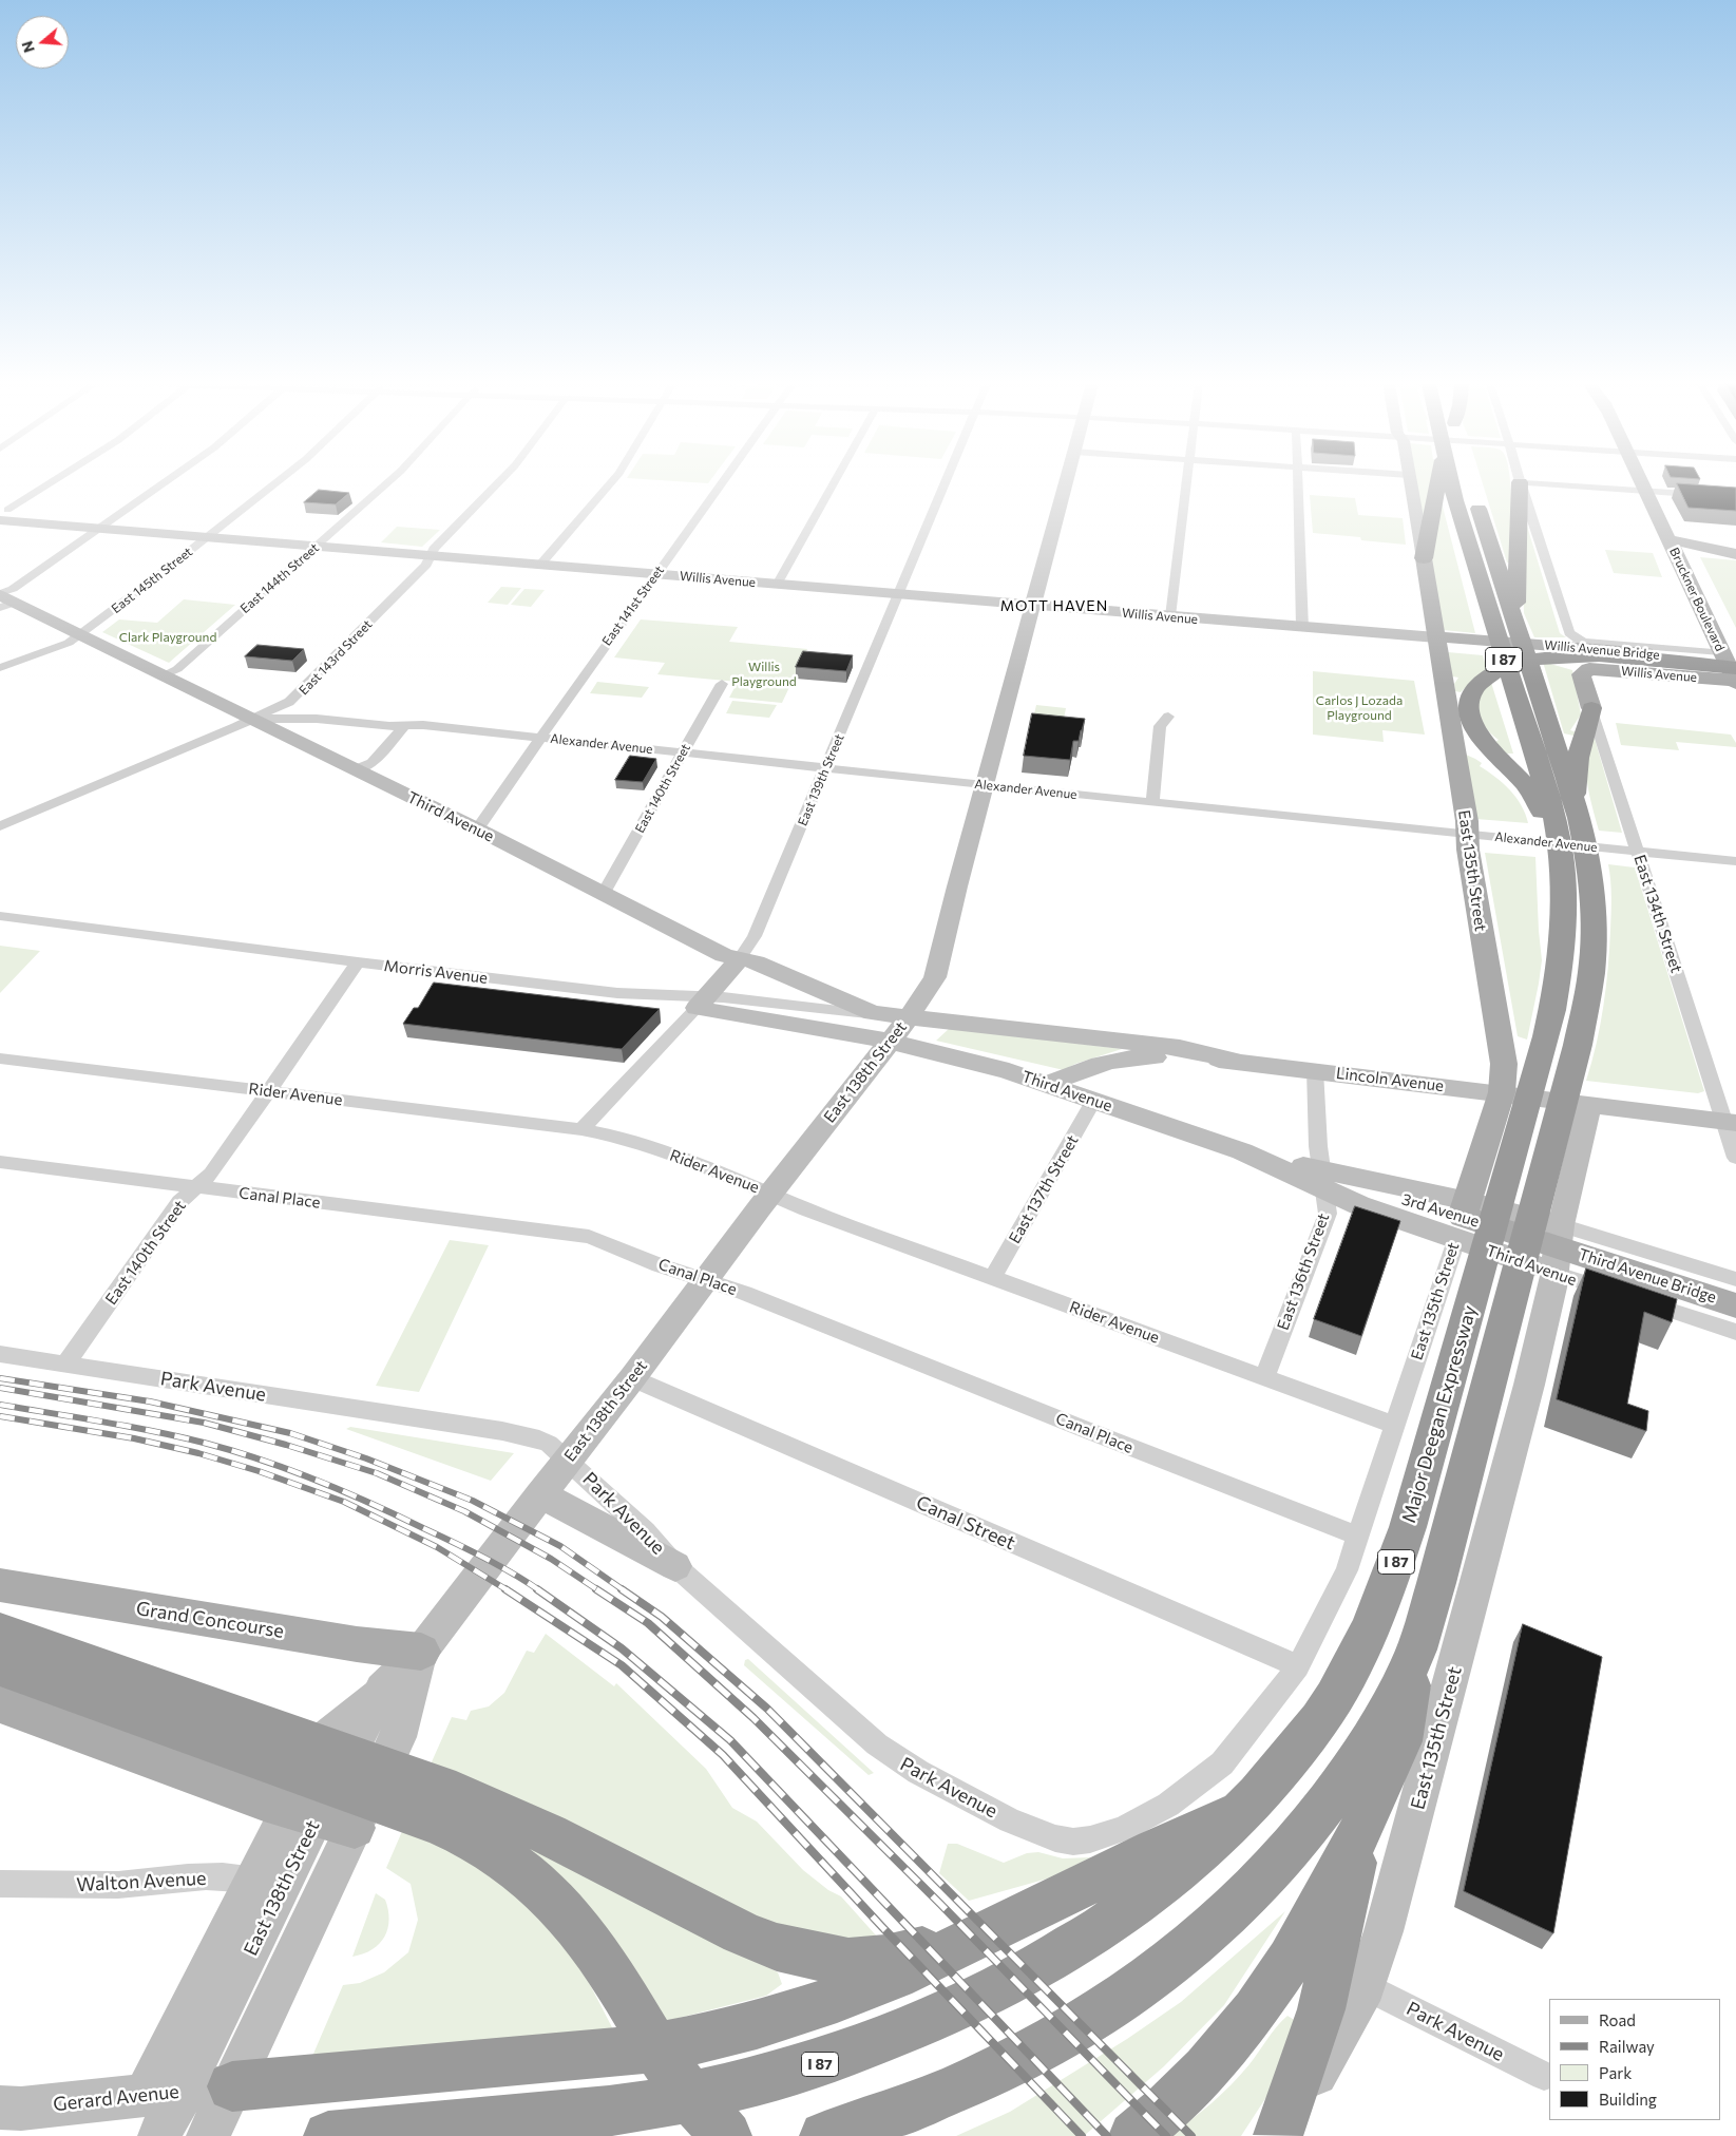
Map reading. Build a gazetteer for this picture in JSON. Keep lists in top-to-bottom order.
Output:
{
  "streets": {
    "highway": ["I 87", "Major Deegan Expressway"],
    "main road": [
      "Willis Avenue",
      "Bruckner Boulevard",
      "Willis Avenue Bridge",
      "East 139th Street",
      "Third Avenue",
      "East 135th Street",
      "East 134th Street",
      "East 138th Street",
      "Lincoln Avenue",
      "3rd Avenue",
      "Third Avenue Bridge",
      "Grand Concourse",
      "Gerard Avenue"
    ],
    "street": [
      "East 144th Street",
      "East 145th Street",
      "East 141st Street",
      "East 143rd Street",
      "Alexander Avenue",
      "East 140th Street",
      "Morris Avenue",
      "Rider Avenue",
      "East 137th Street",
      "Canal Place",
      "East 136th Street",
      "Park Avenue",
      "Canal Street",
      "Walton Avenue"
    ]
  },
  "crossings": [
    ["East 144th Street", "Willis Avenue"],
    ["East 144th Street", "Third Avenue"],
    ["Willis Avenue", "East 145th Street"],
    ["Willis Avenue", "Bruckner Boulevard"],
    ["Willis Avenue", "East 141st Street"],
    ["Willis Avenue", "Willis Avenue Bridge"],
    ["Willis Avenue", "East 143rd Street"],
    ["Willis Avenue", "East 139th Street"],
    ["Willis Avenue", "East 135th Street"],
    ["Willis Avenue", "East 134th Street"],
    ["Willis Avenue", "East 138th Street"],
    ["East 145th Street", "Third Avenue"],
    ["East 141st Street", "Alexander Avenue"],
    ["East 141st Street", "Third Avenue"],
    ["Willis Avenue Bridge", "East 135th Street"],
    ["East 143rd Street", "Alexander Avenue"],
    ["East 143rd Street", "Third Avenue"],
    ["Alexander Avenue", "East 139th Street"],
    ["Alexander Avenue", "East 140th Street"],
    ["Alexander Avenue", "Third Avenue"],
    ["Alexander Avenue", "East 135th Street"],
    ["Alexander Avenue", "East 134th Street"],
    ["Alexander Avenue", "East 138th Street"],
    ["East 139th Street", "Third Avenue"],
    ["East 139th Street", "Morris Avenue"],
    ["East 139th Street", "Rider Avenue"],
    ["East 140th Street", "Third Avenue"],
    ["East 140th Street", "Morris Avenue"],
    ["East 140th Street", "Rider Avenue"],
    ["East 140th Street", "Canal Place"],
    ["East 140th Street", "Park Avenue"],
    ["Third Avenue", "East 135th Street"],
    ["Third Avenue", "East 138th Street"],
    ["Third Avenue", "Lincoln Avenue"],
    ["Third Avenue", "East 137th Street"],
    ["Third Avenue", "3rd Avenue"],
    ["Third Avenue", "East 136th Street"],
    ["Third Avenue", "Third Avenue Bridge"],
    ["East 135th Street", "Lincoln Avenue"],
    ["East 135th Street", "Rider Avenue"],
    ["East 135th Street", "Canal Place"],
    ["East 135th Street", "3rd Avenue"],
    ["East 135th Street", "Third Avenue Bridge"],
    ["East 135th Street", "Park Avenue"],
    ["East 135th Street", "Canal Street"],
    ["East 134th Street", "Lincoln Avenue"],
    ["East 138th Street", "Rider Avenue"],
    ["East 138th Street", "Canal Place"],
    ["East 138th Street", "Park Avenue"],
    ["East 138th Street", "Canal Street"],
    ["East 138th Street", "Grand Concourse"],
    ["East 138th Street", "Walton Avenue"],
    ["East 138th Street", "Gerard Avenue"],
    ["Lincoln Avenue", "East 136th Street"],
    ["Rider Avenue", "East 137th Street"],
    ["Rider Avenue", "East 136th Street"],
    ["3rd Avenue", "Third Avenue Bridge"]
  ],
  "districts": ["MOTT HAVEN"],
  "parks": ["Clark Playground", "Willis Playground", "Carlos J Lozada Playground"],
  "legend": [
    "Road",
    "Railway",
    "Park",
    "Building"
  ],
  "north": "left"
}
